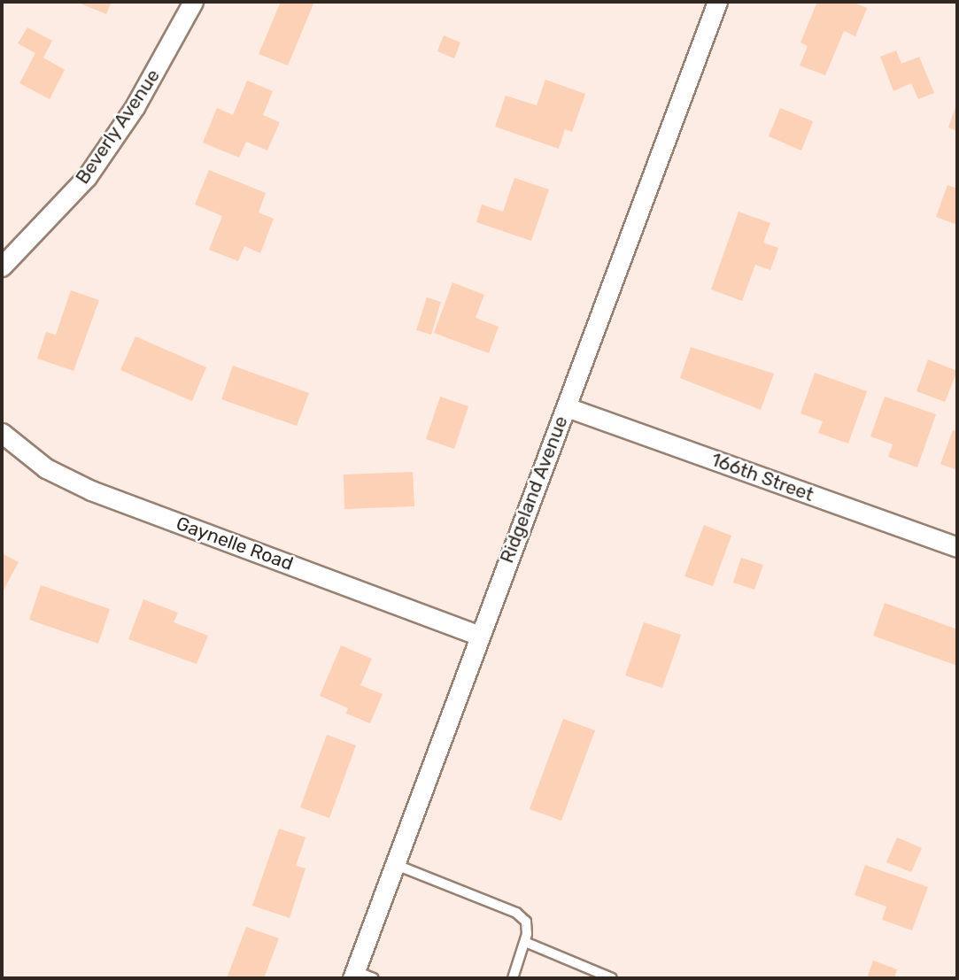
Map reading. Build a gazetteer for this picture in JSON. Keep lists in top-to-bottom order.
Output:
{
  "streets": {
    "street": [
      "Beverly Avenue",
      "166th Street",
      "Ridgeland Avenue",
      "Gaynelle Road"
    ]
  },
  "crossings": [
    ["166th Street", "Ridgeland Avenue"],
    ["Ridgeland Avenue", "Gaynelle Road"]
  ]
}
